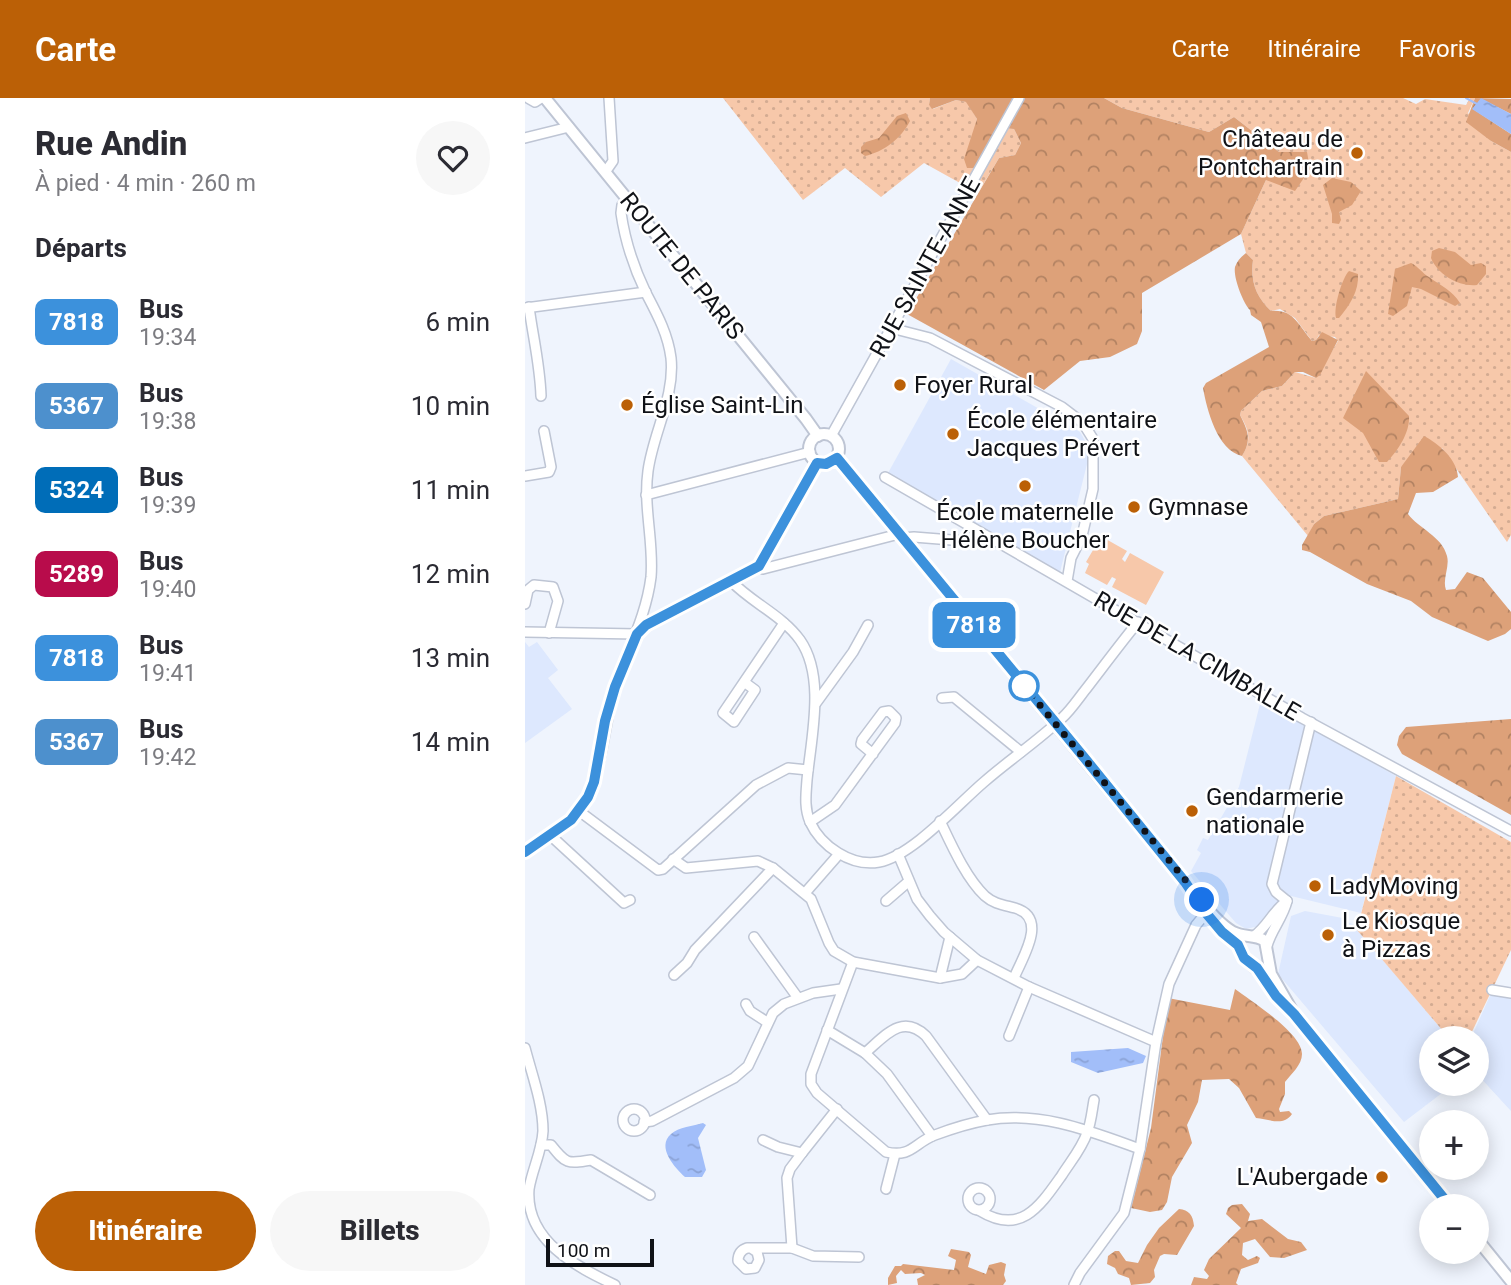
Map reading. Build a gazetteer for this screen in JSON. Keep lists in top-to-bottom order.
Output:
{
  "streets": {
    "main road": ["ROUTE DE PARIS"],
    "street": ["RUE SAINTE-ANNE", "RUE DE LA CIMBALLE"]
  },
  "crossings": [
    ["ROUTE DE PARIS", "RUE SAINTE-ANNE"]
  ],
  "places": [
    "Château de Pontchartrain",
    "Foyer Rural",
    "Église Saint-Lin",
    "École élémentaire Jacques Prévert",
    "École maternelle Hélène Boucher",
    "Gymnase",
    "Gendarmerie nationale",
    "LadyMoving",
    "Le Kiosque à Pizzas",
    "L'Aubergade"
  ],
  "lines": ["bus line 7818"],
  "scale_bar": "100 m",
  "page": {
    "header": "Carte",
    "nav": ["Carte", "Itinéraire", "Favoris"],
    "heading": [
      ["Rue Andin", "À pied · 4 min · 260 m"],
      "Départs"
    ],
    "on_map": "7818",
    "list": [
      {
        "mark": "7818",
        "name": "Bus",
        "note": "19:34",
        "value": "6 min"
      },
      {
        "mark": "5367",
        "name": "Bus",
        "note": "19:38",
        "value": "10 min"
      },
      {
        "mark": "5324",
        "name": "Bus",
        "note": "19:39",
        "value": "11 min"
      },
      {
        "mark": "5289",
        "name": "Bus",
        "note": "19:40",
        "value": "12 min"
      },
      {
        "mark": "7818",
        "name": "Bus",
        "note": "19:41",
        "value": "13 min"
      },
      {
        "mark": "5367",
        "name": "Bus",
        "note": "19:42",
        "value": "14 min"
      }
    ],
    "map_buttons": ["+", "−"],
    "buttons": ["Itinéraire", "Billets"],
    "scale": "100 m"
  }
}
